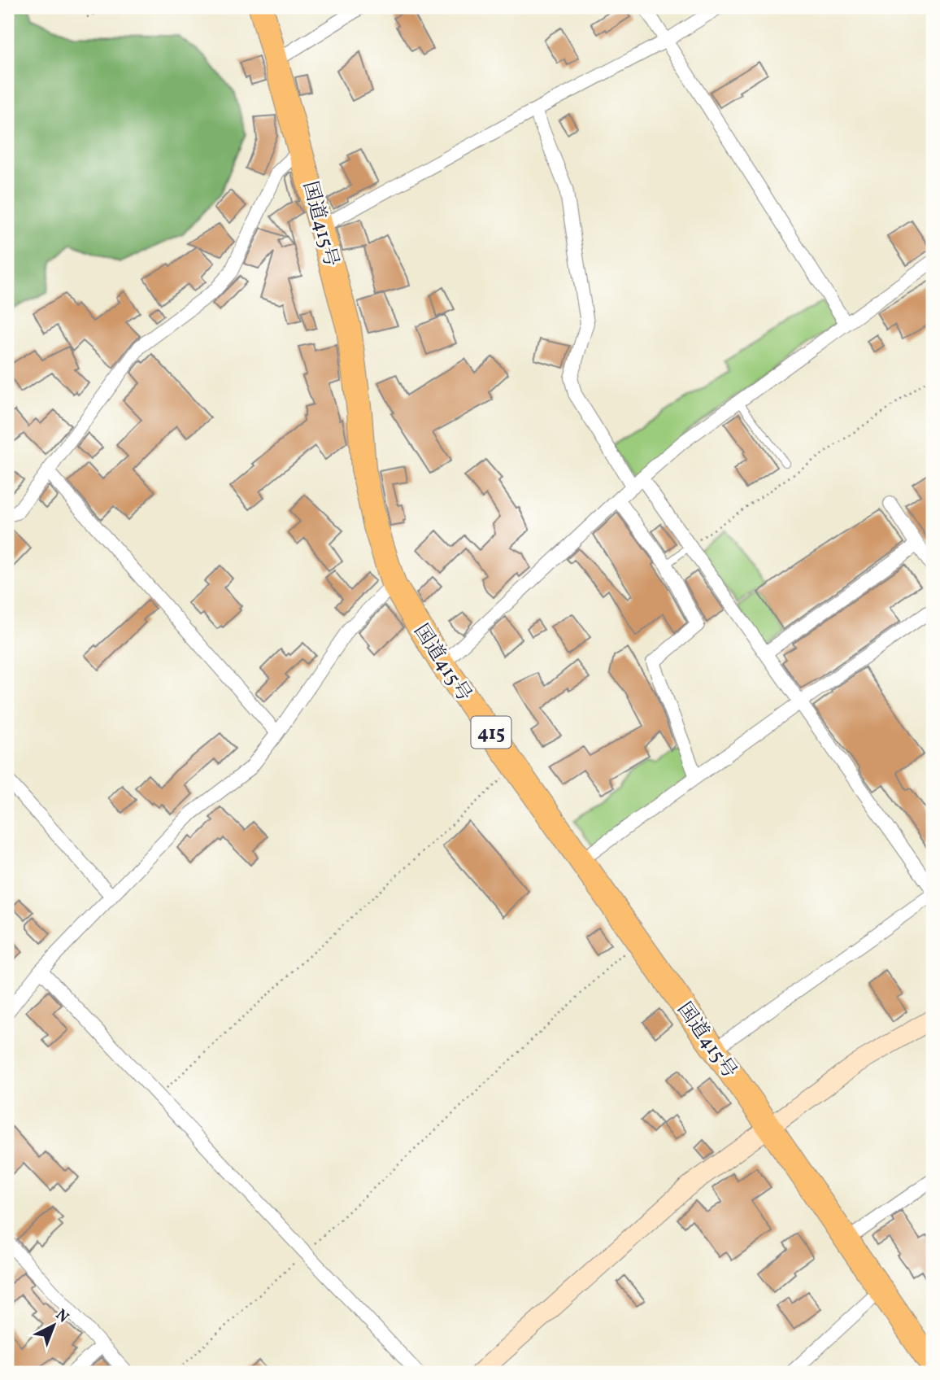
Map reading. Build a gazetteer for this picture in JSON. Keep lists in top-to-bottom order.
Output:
{
  "streets": {
    "highway": ["国道415号", "415"]
  },
  "north": "top right"
}
